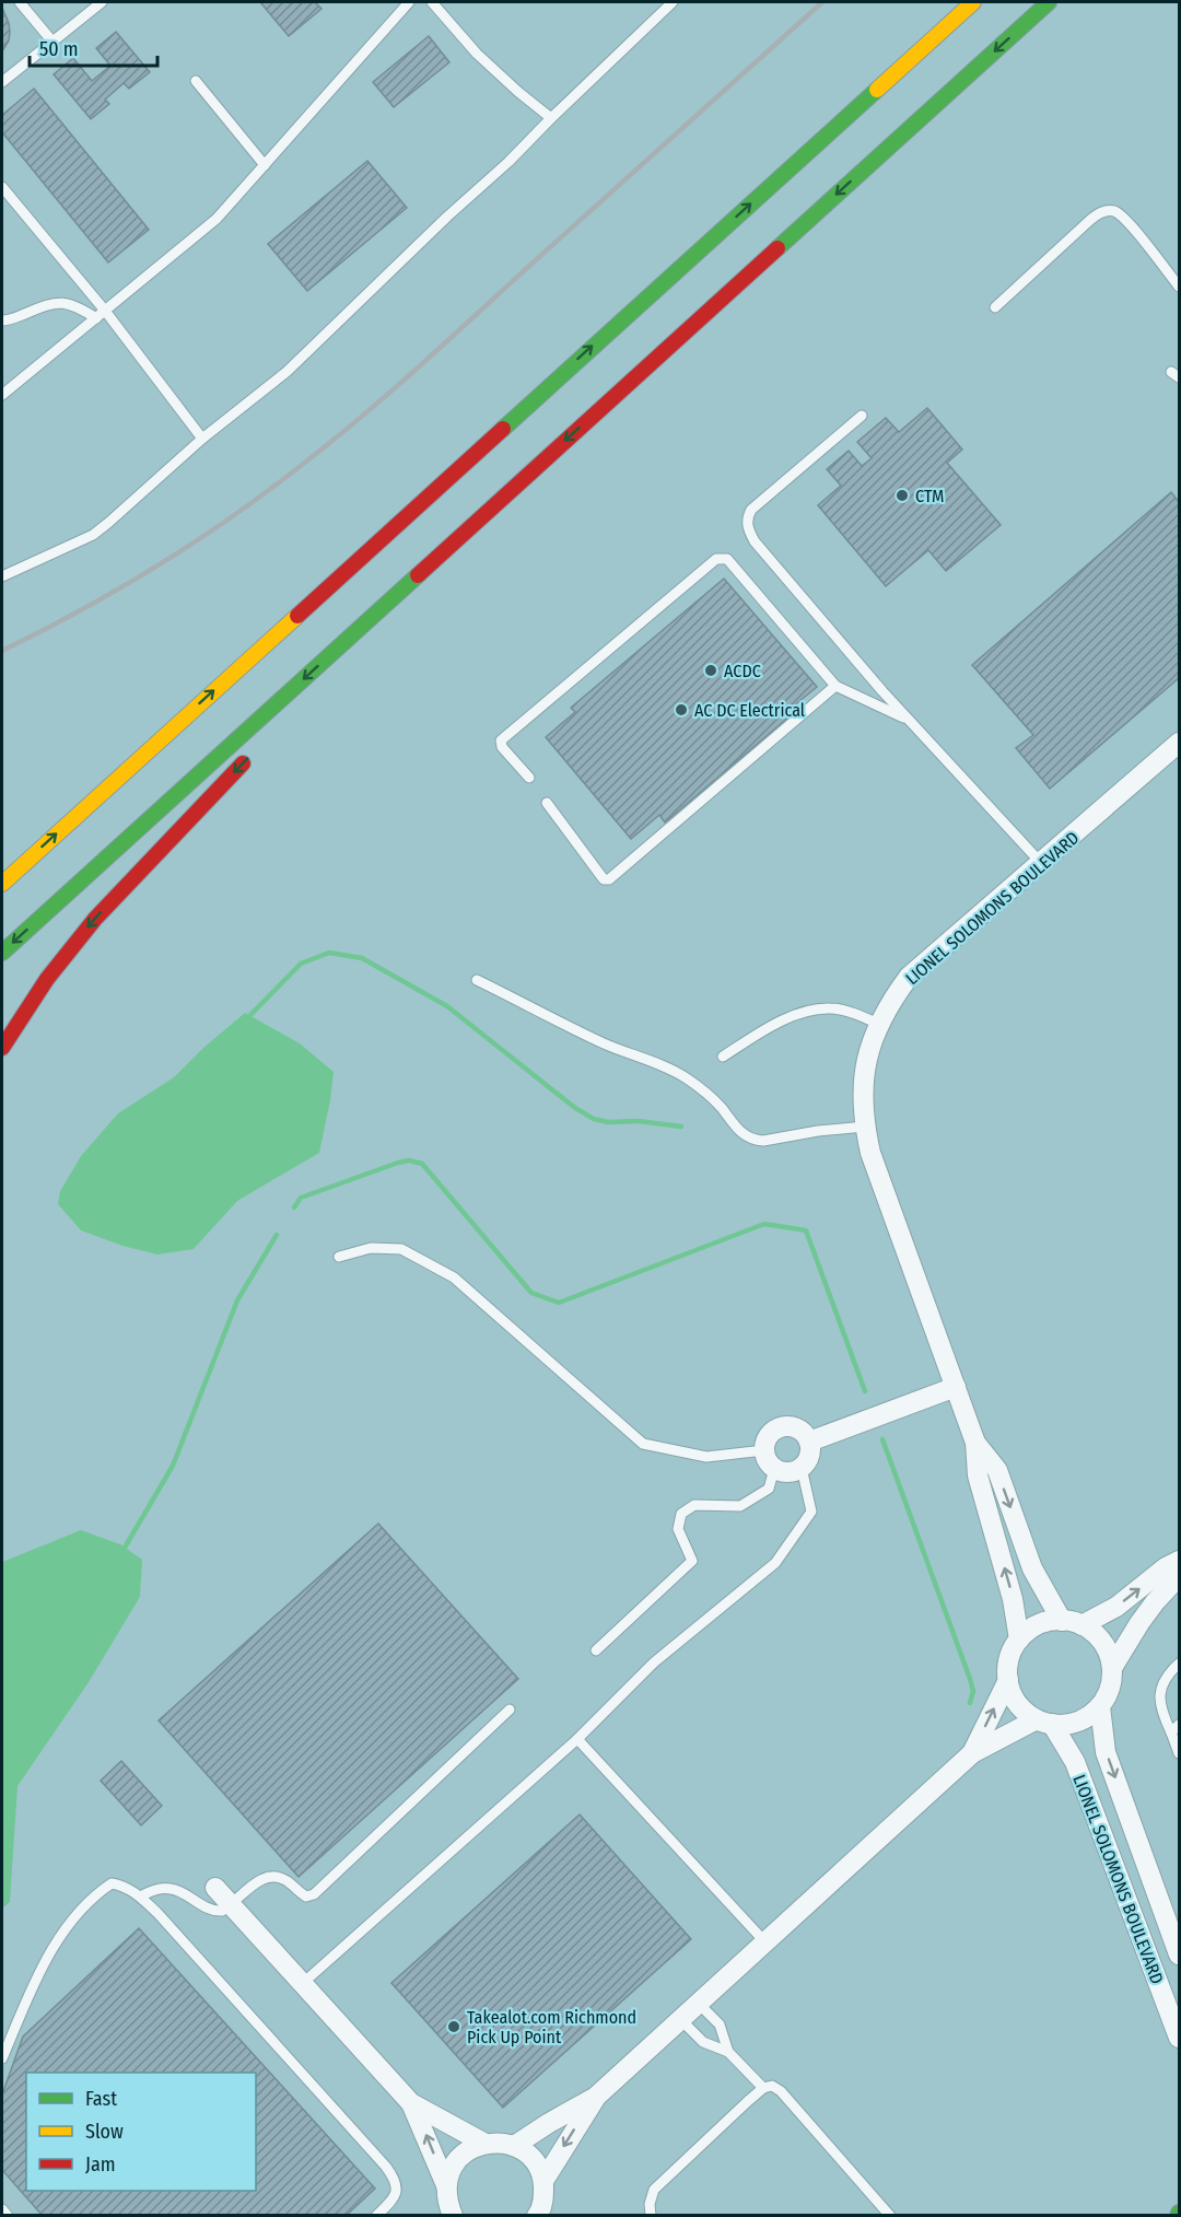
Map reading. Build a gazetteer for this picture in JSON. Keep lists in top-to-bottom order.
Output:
{
  "streets": {
    "street": ["LIONEL SOLOMONS BOULEVARD"]
  },
  "places": [
    "CTM",
    "ACDC",
    "AC DC Electrical",
    "Takealot.com Richmond Pick Up Point"
  ],
  "legend": ["Fast", "Slow", "Jam"],
  "scale_bar": "50 m"
}
